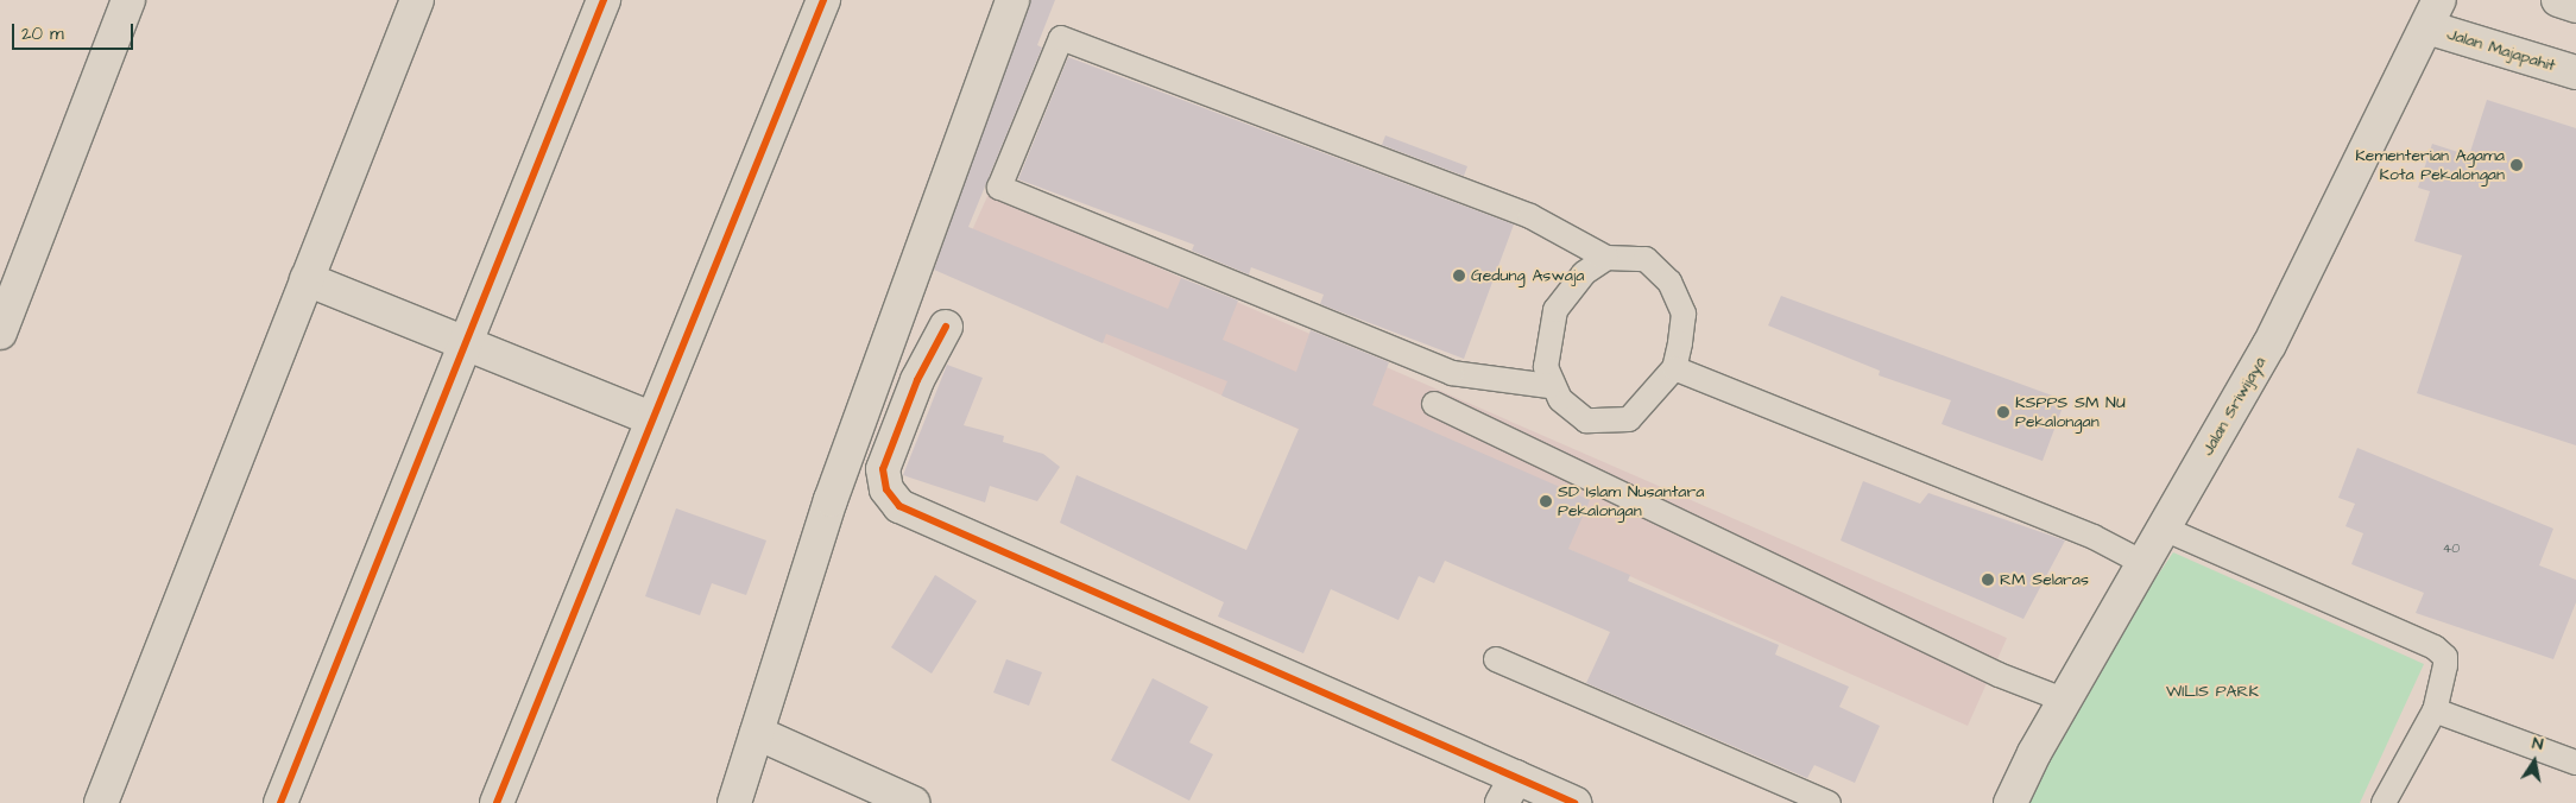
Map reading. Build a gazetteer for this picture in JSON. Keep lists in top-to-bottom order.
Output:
{
  "streets": {
    "main road": ["Jalan Majapahit", "Jalan Sriwijaya"]
  },
  "crossings": [
    ["Jalan Majapahit", "Jalan Sriwijaya"]
  ],
  "parks": ["WILIS PARK"],
  "places": [
    "Kementerian Agama Kota Pekalongan",
    "Gedung Aswaja",
    "KSPPS SM NU Pekalongan",
    "SD Islam Nusantara Pekalongan",
    "RM Selaras"
  ],
  "house_numbers": ["40"],
  "scale_bar": "20 m",
  "north": "top"
}
